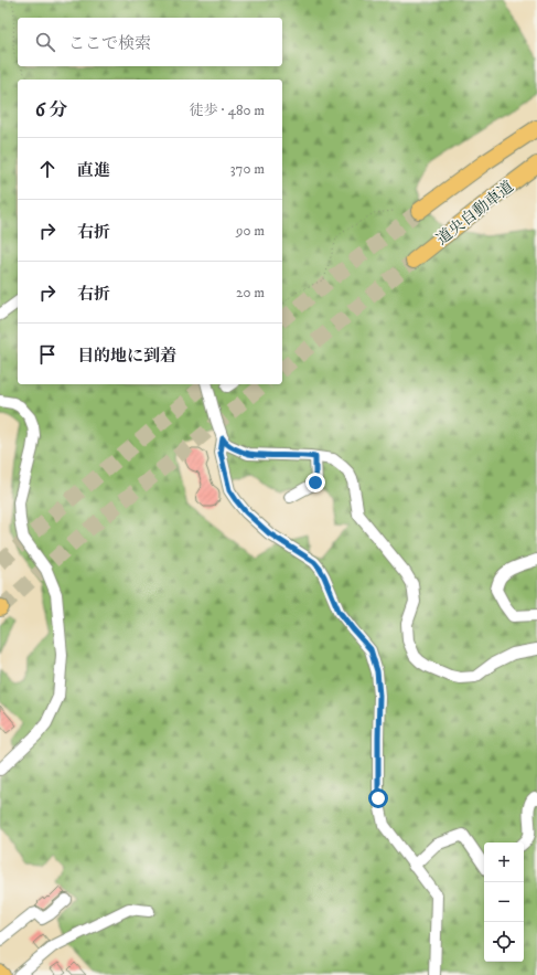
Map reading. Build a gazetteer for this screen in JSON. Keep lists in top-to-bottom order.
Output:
{
  "streets": {
    "highway": ["道央自動車道"]
  },
  "page": {
    "search": "ここで検索",
    "heading": ["6 分", "徒歩 · 480 m"],
    "list": [
      ["直進", "370 m"],
      ["右折", "90 m"],
      ["右折", "20 m"],
      "目的地に到着"
    ],
    "map_buttons": ["+", "−"]
  }
}
